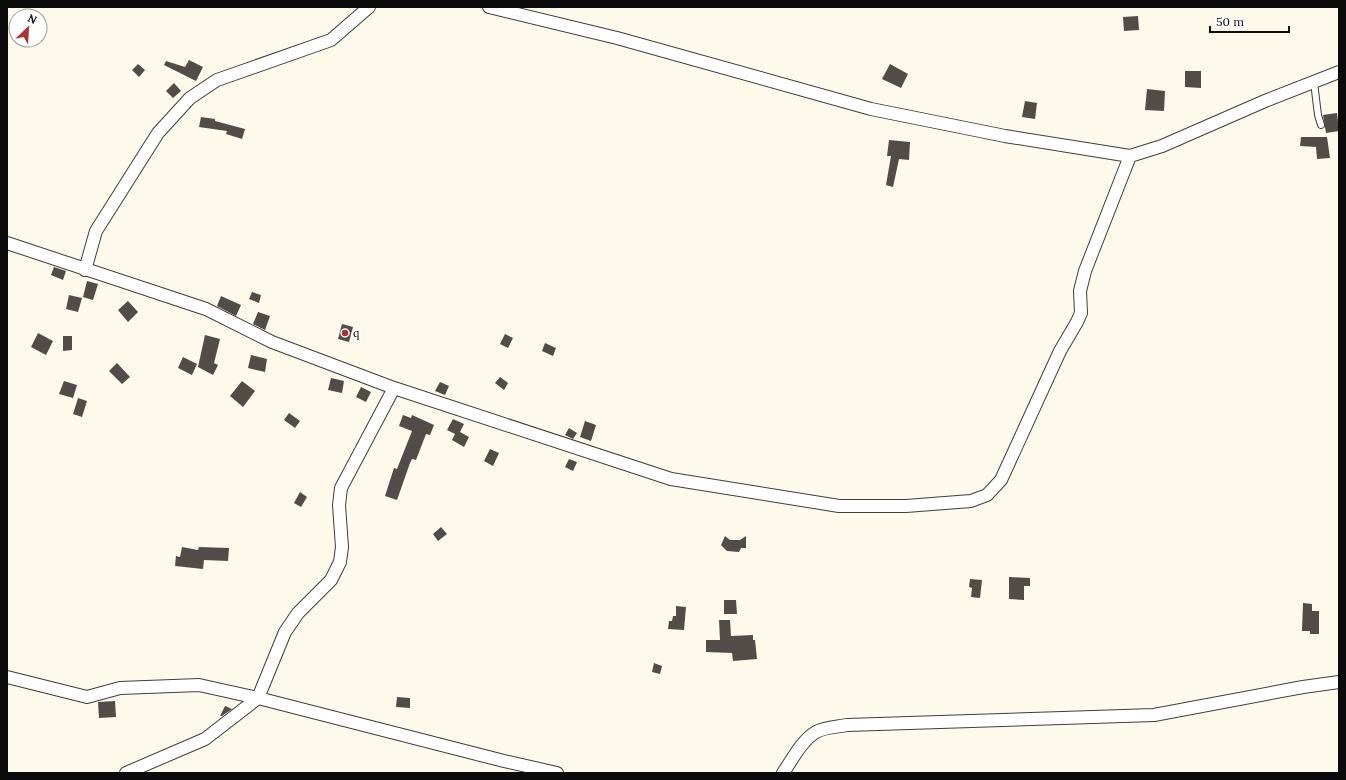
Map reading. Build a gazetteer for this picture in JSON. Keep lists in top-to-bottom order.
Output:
{
  "places": ["q"],
  "scale_bar": "50 m",
  "north": "top right"
}
